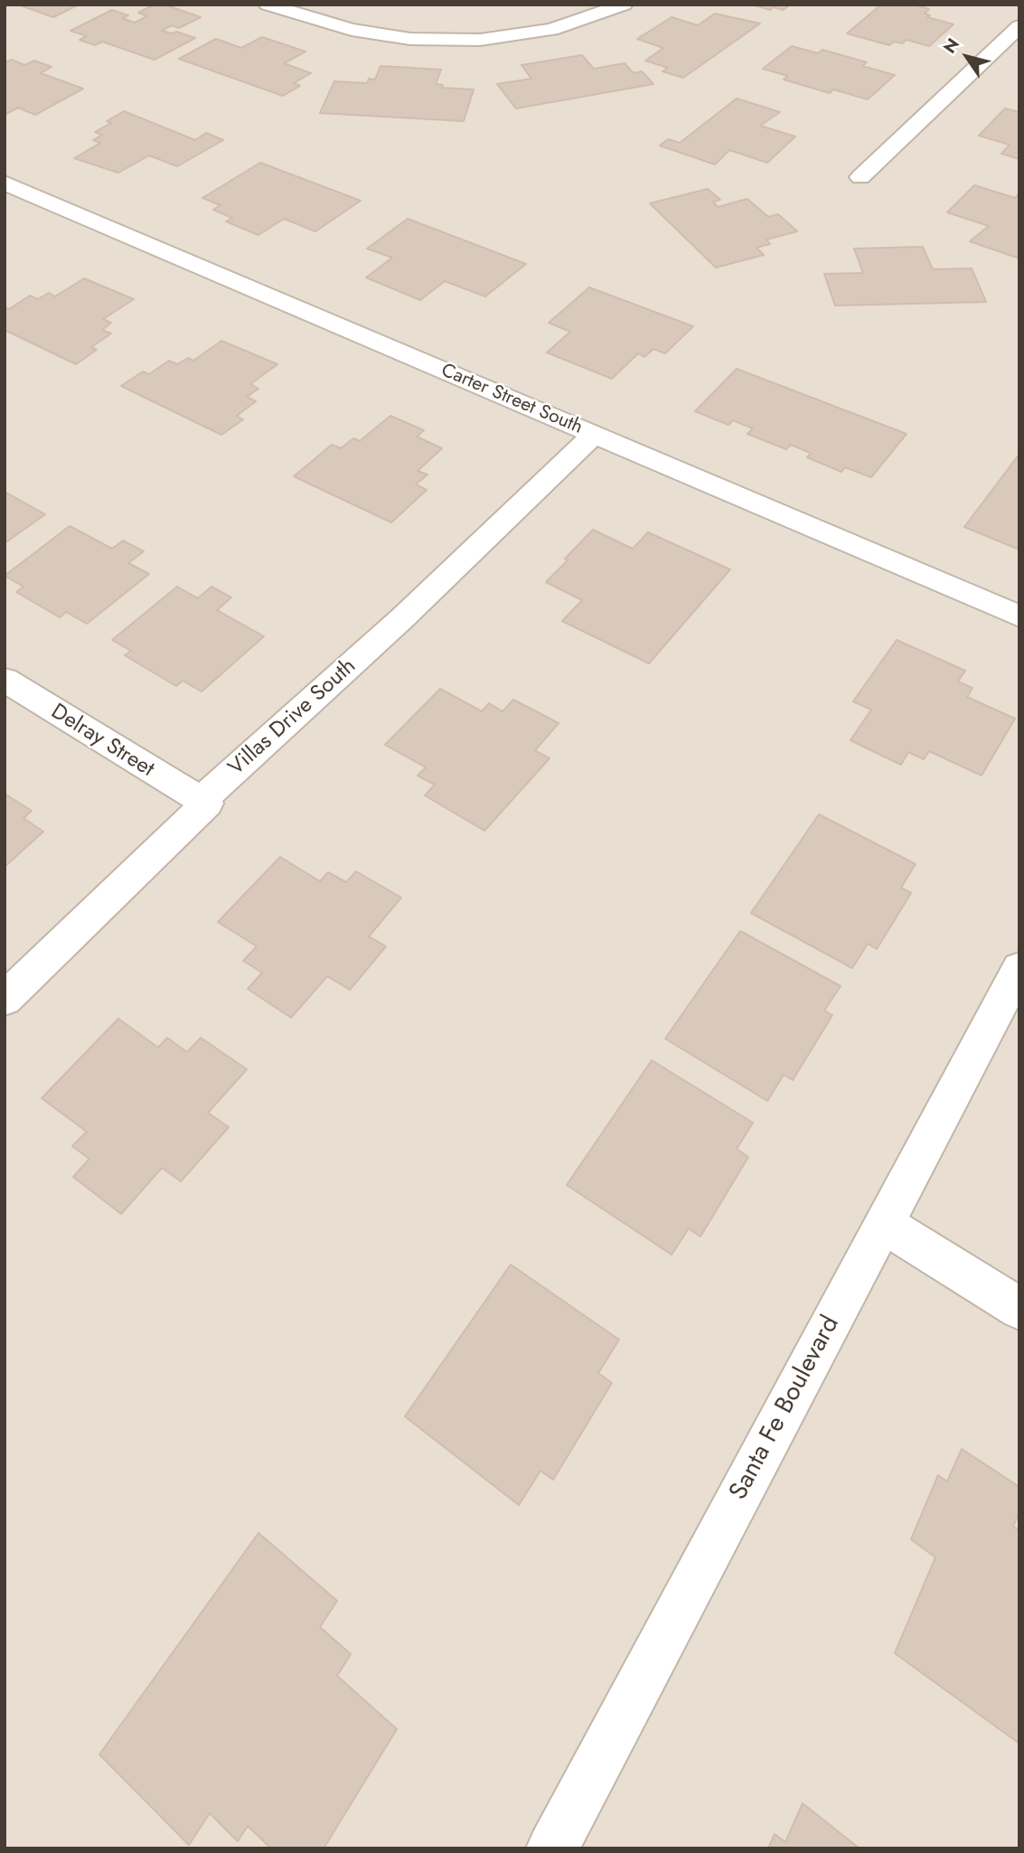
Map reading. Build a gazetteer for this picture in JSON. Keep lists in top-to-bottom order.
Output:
{
  "streets": {
    "street": [
      "Carter Street South",
      "Villas Drive South",
      "Delray Street",
      "Santa Fe Boulevard"
    ]
  },
  "crossings": [
    ["Carter Street South", "Villas Drive South"],
    ["Villas Drive South", "Delray Street"]
  ],
  "north": "top left"
}
